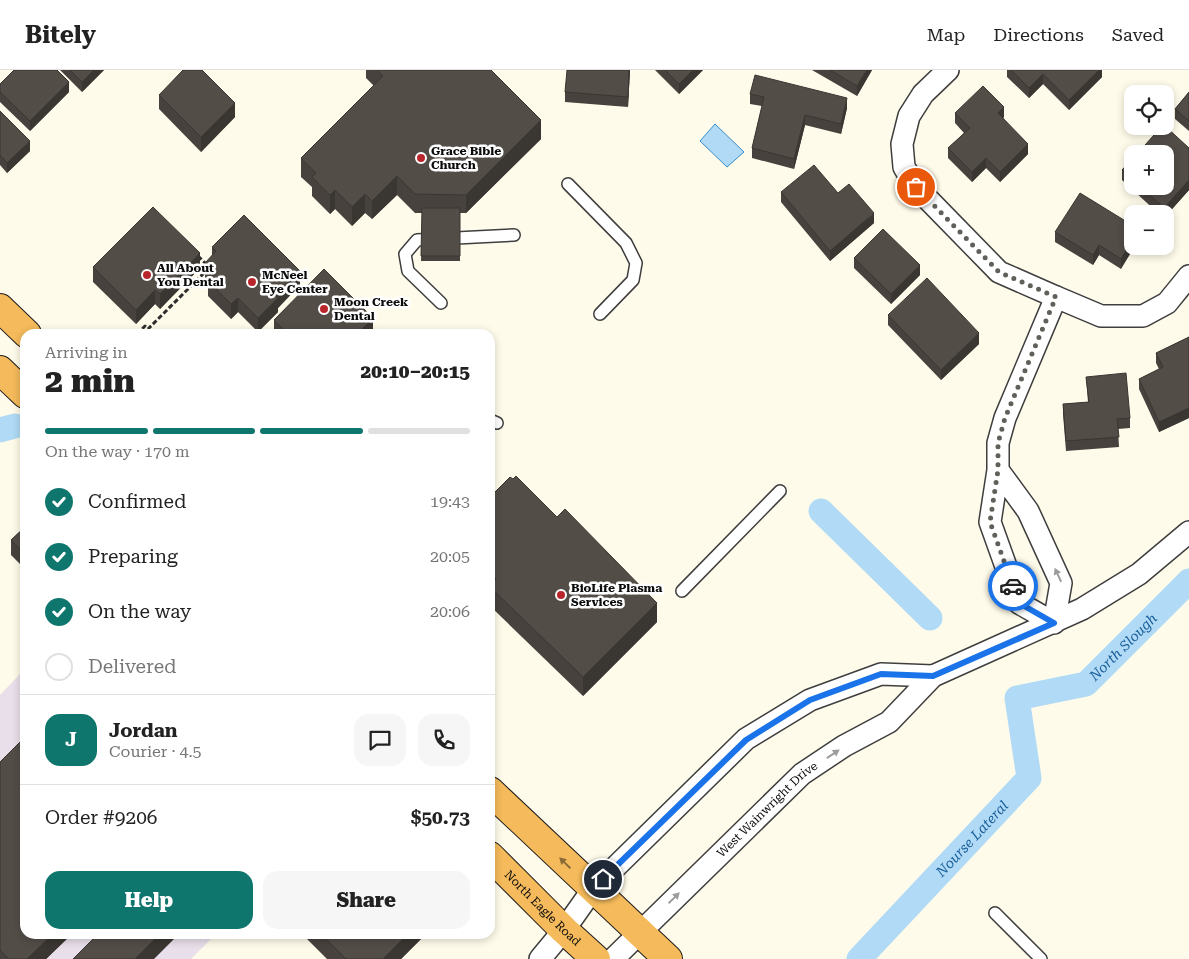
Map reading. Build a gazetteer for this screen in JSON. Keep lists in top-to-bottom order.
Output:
{
  "streets": {
    "highway": ["North Eagle Road"],
    "street": ["West Wainwright Drive"]
  },
  "crossings": [
    ["West Wainwright Drive", "North Eagle Road"]
  ],
  "water": ["North Slough", "Nourse Lateral"],
  "places": [
    "Grace Bible Church",
    "All About You Dental",
    "McNeel Eye Center",
    "Moon Creek Dental",
    "BioLife Plasma Services"
  ],
  "page": {
    "header": "Bitely",
    "nav": ["Map", "Directions", "Saved"],
    "map_buttons": ["+", "−"],
    "heading": ["2 min", "Arriving in", "20:10–20:15"],
    "panel": [
      "Jordan",
      "Courier · 4.5",
      "Order #9206",
      "$50.73"
    ],
    "bar": "On the way · 170 m",
    "list": [
      ["Confirmed", "19:43"],
      ["Preparing", "20:05"],
      ["On the way", "20:06"],
      "Delivered"
    ],
    "round": "J",
    "buttons": ["Help", "Share"]
  }
}
